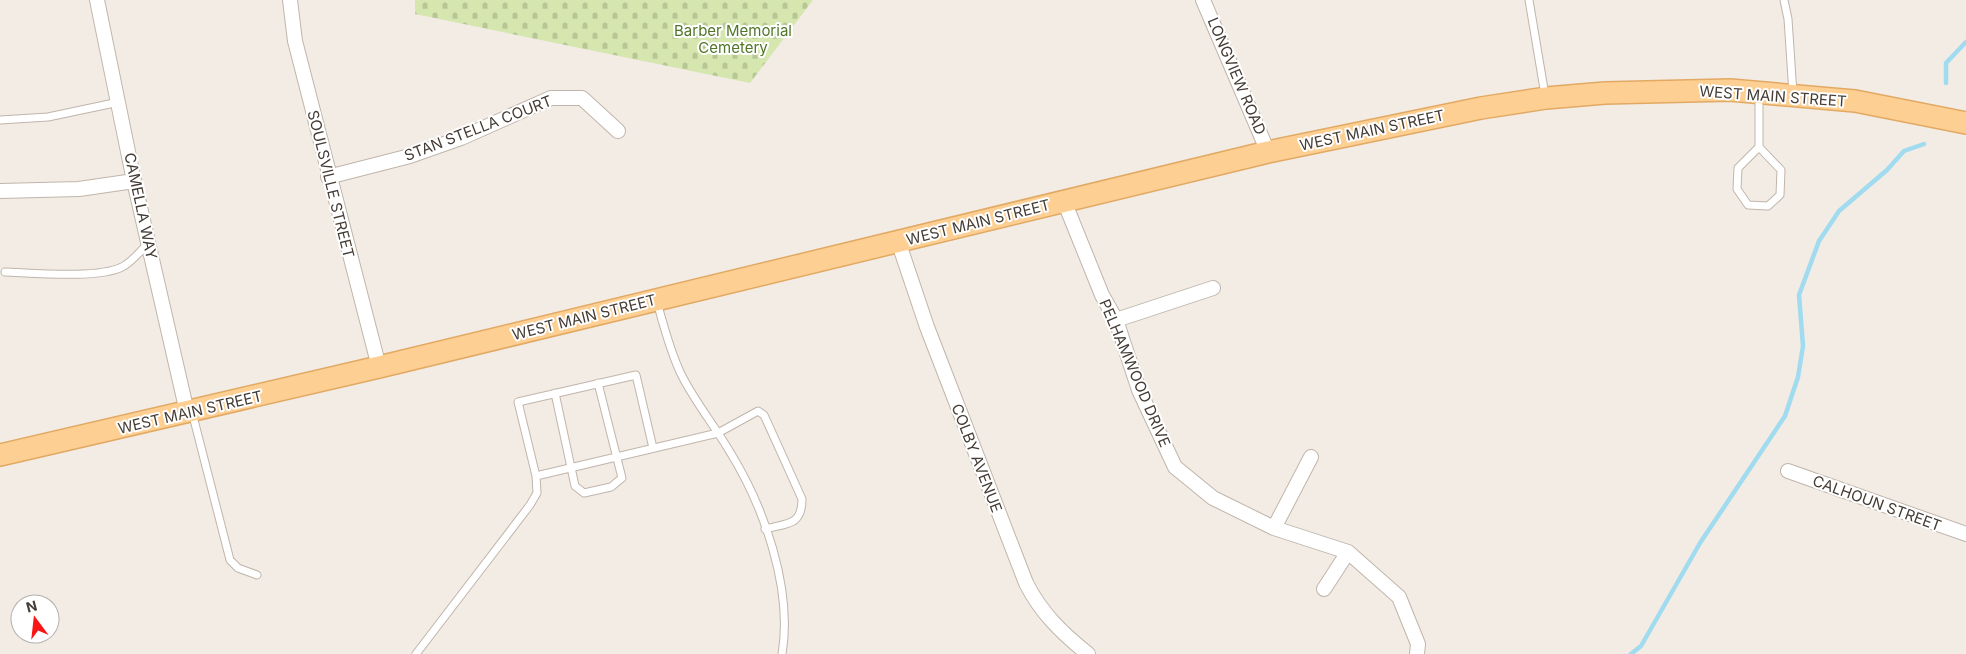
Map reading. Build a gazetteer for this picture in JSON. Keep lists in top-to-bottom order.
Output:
{
  "streets": {
    "main road": ["WEST MAIN STREET"],
    "street": [
      "LONGVIEW ROAD",
      "STAN STELLA COURT",
      "SOULSVILLE STREET",
      "CAMELLA WAY",
      "PELHAMWOOD DRIVE",
      "COLBY AVENUE",
      "CALHOUN STREET"
    ]
  },
  "crossings": [
    ["LONGVIEW ROAD", "WEST MAIN STREET"],
    ["WEST MAIN STREET", "SOULSVILLE STREET"],
    ["WEST MAIN STREET", "CAMELLA WAY"],
    ["WEST MAIN STREET", "PELHAMWOOD DRIVE"],
    ["WEST MAIN STREET", "COLBY AVENUE"],
    ["STAN STELLA COURT", "SOULSVILLE STREET"]
  ],
  "parks": ["Barber Memorial Cemetery"],
  "north": "top"
}
